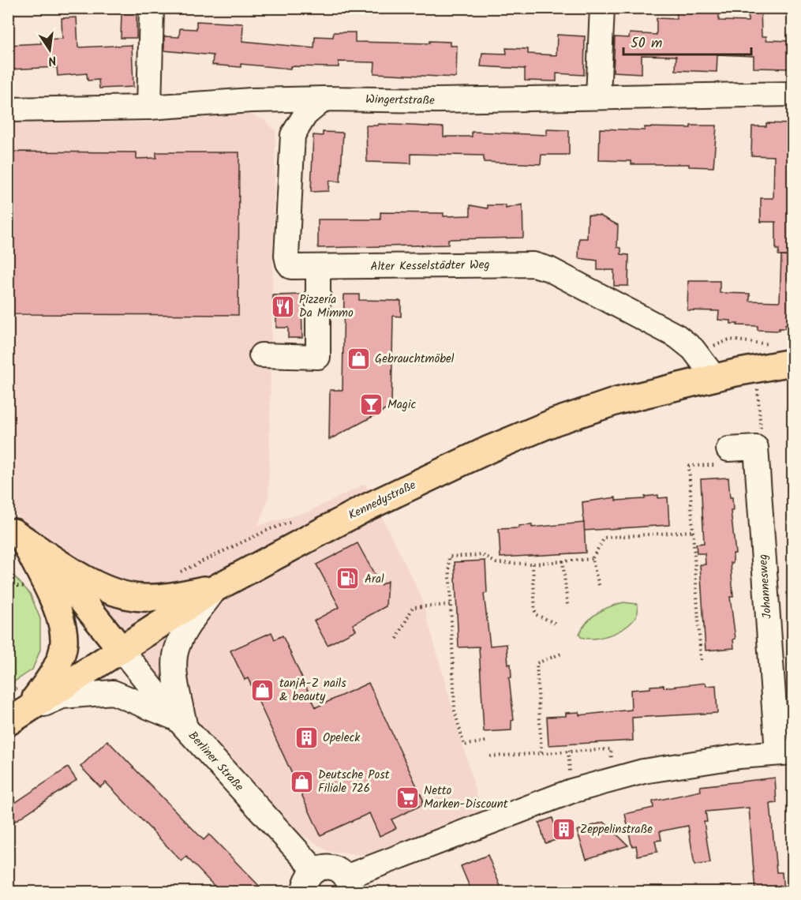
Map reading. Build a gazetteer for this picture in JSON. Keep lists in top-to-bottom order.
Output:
{
  "streets": {
    "main road": ["Kennedystraße"],
    "street": [
      "Wingertstraße",
      "Alter Kesselstädter Weg",
      "Johannesweg",
      "Berliner Straße"
    ]
  },
  "crossings": [
    ["Wingertstraße", "Alter Kesselstädter Weg"],
    ["Alter Kesselstädter Weg", "Kennedystraße"],
    ["Kennedystraße", "Berliner Straße"]
  ],
  "places": {
    "restaurant": ["Pizzeria Da Mimmo"],
    "shop": ["Gebrauchtmöbel", "tanjA-Z nails & beauty", "Deutsche Post Filiale 726"],
    "bar": ["Magic"],
    "fuel station": ["Aral"],
    "building": ["Opeleck", "Zeppelinstraße"],
    "supermarket": ["Netto Marken-Discount"]
  },
  "scale_bar": "50 m",
  "north": "bottom"
}
